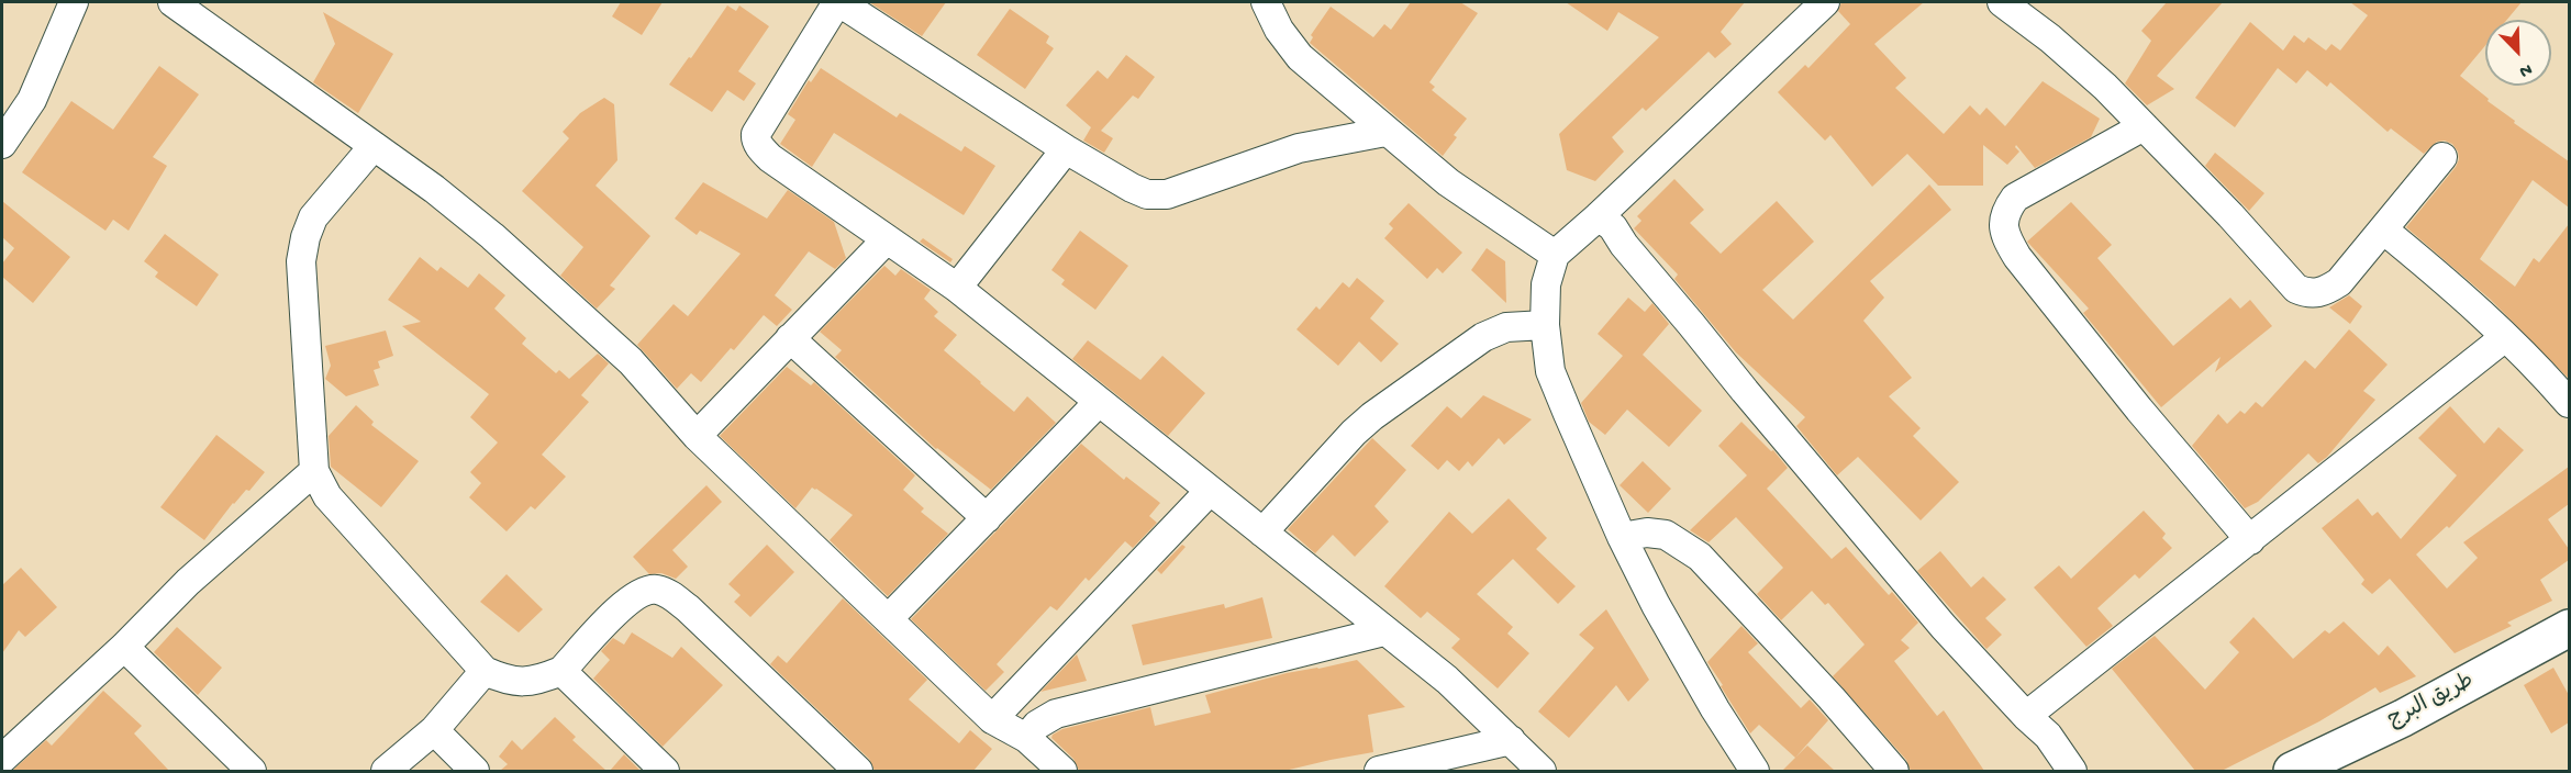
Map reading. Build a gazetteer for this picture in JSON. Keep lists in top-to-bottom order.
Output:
{
  "streets": {
    "street": ["طريق البرج"]
  },
  "north": "bottom right"
}
